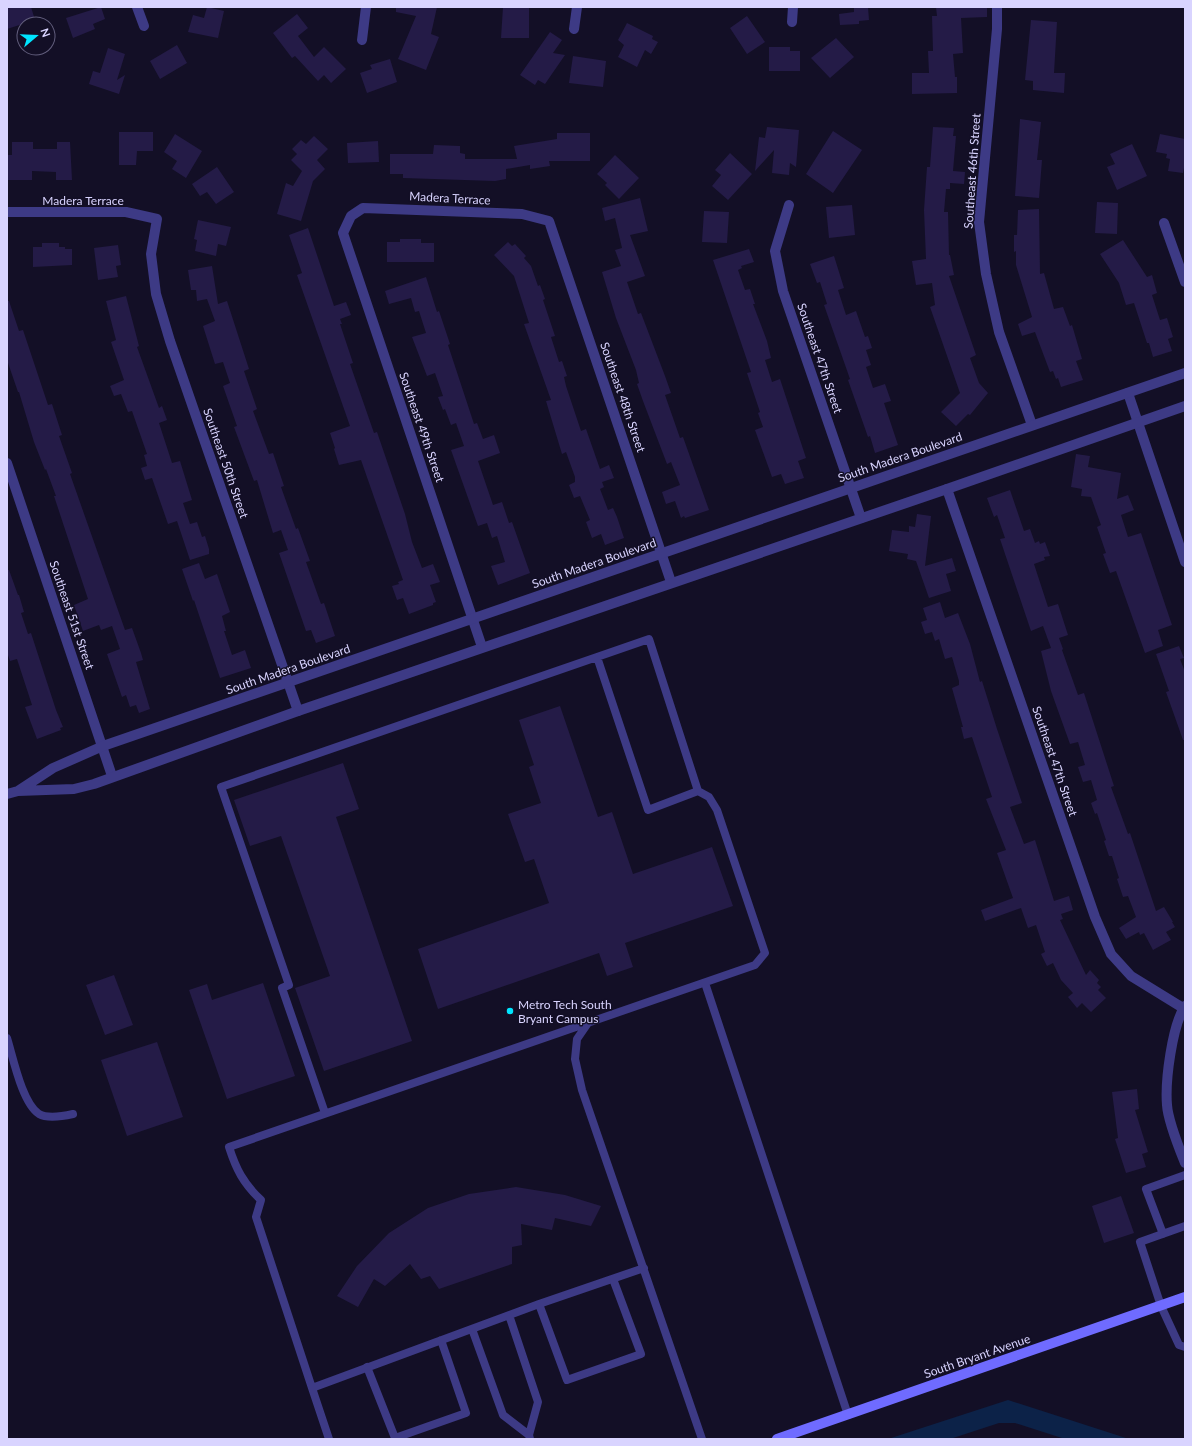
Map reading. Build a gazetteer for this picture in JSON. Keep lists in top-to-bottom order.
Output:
{
  "streets": {
    "main road": ["South Bryant Avenue"],
    "street": [
      "Southeast 46th Street",
      "Madera Terrace",
      "Southeast 47th Street",
      "Southeast 48th Street",
      "Southeast 49th Street",
      "South Madera Boulevard",
      "Southeast 50th Street",
      "Southeast 51st Street"
    ]
  },
  "crossings": [
    ["Southeast 46th Street", "South Madera Boulevard"],
    ["Madera Terrace", "Southeast 48th Street"],
    ["Madera Terrace", "Southeast 49th Street"],
    ["Madera Terrace", "Southeast 50th Street"],
    ["Southeast 47th Street", "South Madera Boulevard"],
    ["Southeast 48th Street", "South Madera Boulevard"],
    ["Southeast 49th Street", "South Madera Boulevard"],
    ["South Madera Boulevard", "Southeast 50th Street"],
    ["South Madera Boulevard", "Southeast 51st Street"]
  ],
  "places": ["Metro Tech South Bryant Campus"],
  "north": "right"
}
